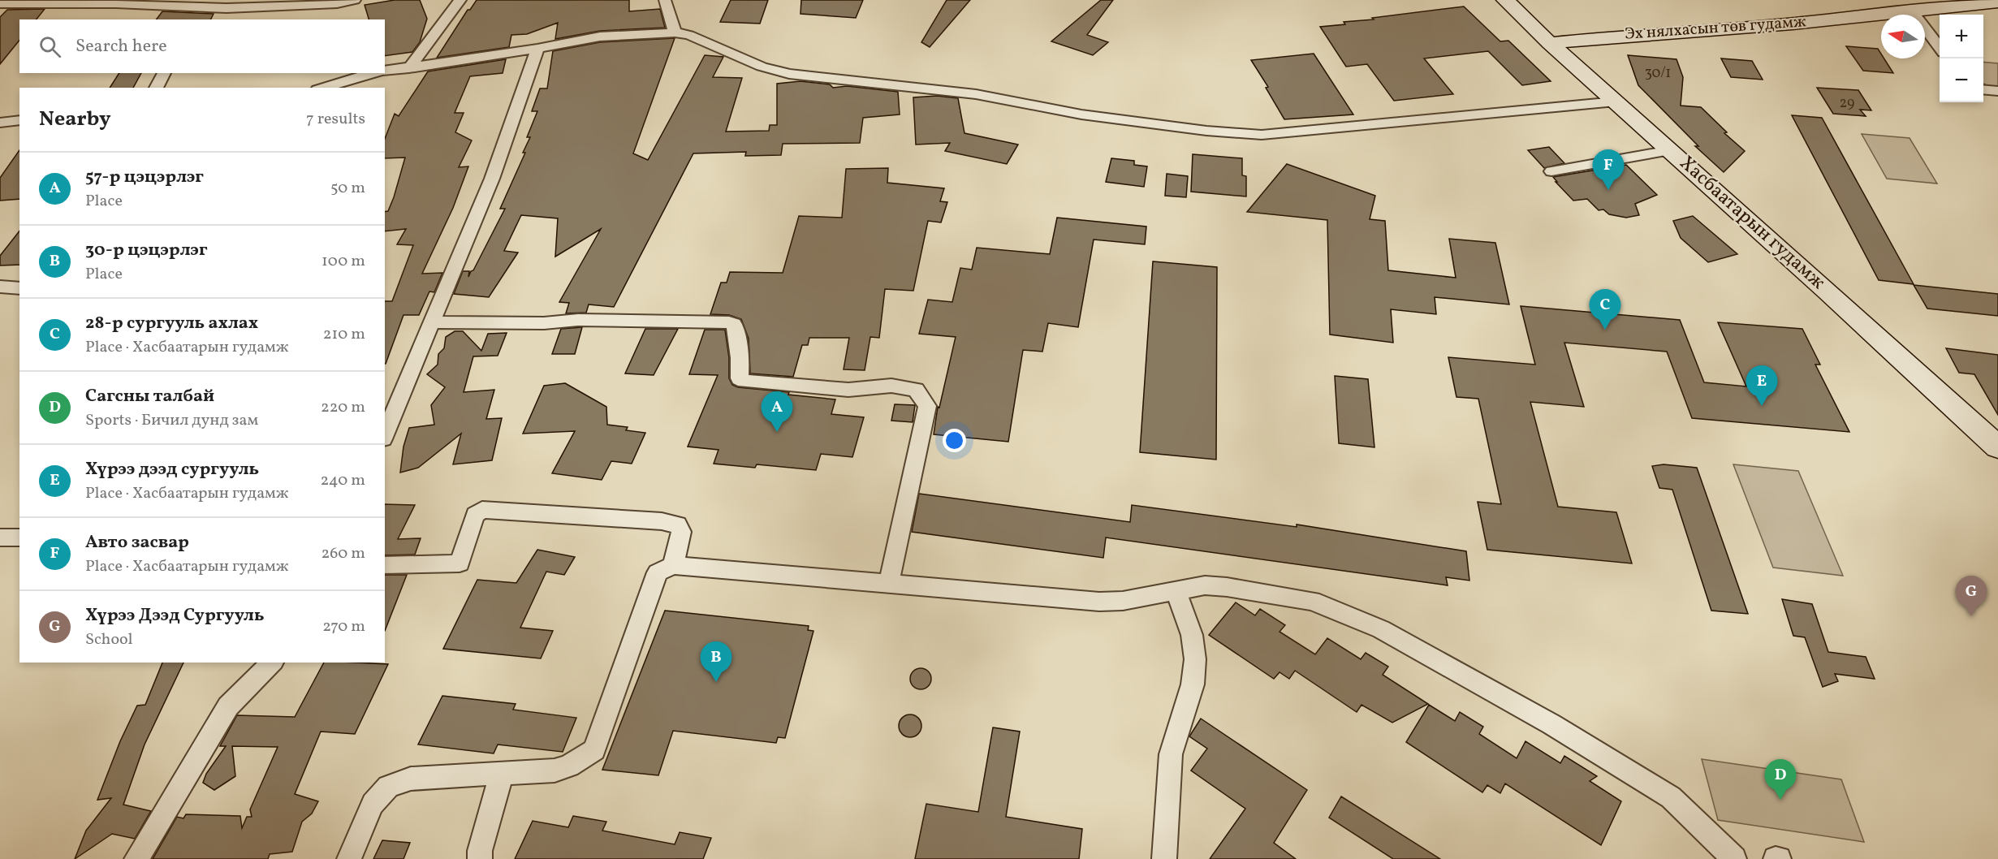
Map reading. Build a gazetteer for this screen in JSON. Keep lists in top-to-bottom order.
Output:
{
  "streets": {
    "street": ["Эх нялхасын төв гудамж", "Хасбаатарын гудамж"]
  },
  "crossings": [
    ["Эх нялхасын төв гудамж", "Хасбаатарын гудамж"]
  ],
  "house_numbers": ["30/1", "29"],
  "north": "left",
  "page": {
    "map_buttons": ["+", "−"],
    "search": "Search here",
    "heading": ["Nearby", "7 results"],
    "pins": [
      "F",
      "C",
      "E",
      "A",
      "G",
      "B",
      "D"
    ],
    "list": [
      {
        "mark": "A",
        "name": "57-р цэцэрлэг",
        "note": "Place",
        "value": "50 m"
      },
      {
        "mark": "B",
        "name": "30-р цэцэрлэг",
        "note": "Place",
        "value": "100 m"
      },
      {
        "mark": "C",
        "name": "28-р сургууль ахлах",
        "note": "Place · Хасбаатарын гудамж",
        "value": "210 m"
      },
      {
        "mark": "D",
        "name": "Сагсны талбай",
        "note": "Sports · Бичил дунд зам",
        "value": "220 m"
      },
      {
        "mark": "E",
        "name": "Хүрээ дээд сургууль",
        "note": "Place · Хасбаатарын гудамж",
        "value": "240 m"
      },
      {
        "mark": "F",
        "name": "Авто засвар",
        "note": "Place · Хасбаатарын гудамж",
        "value": "260 m"
      },
      {
        "mark": "G",
        "name": "Хүрээ Дээд Сургууль",
        "note": "School",
        "value": "270 m"
      }
    ]
  }
}
